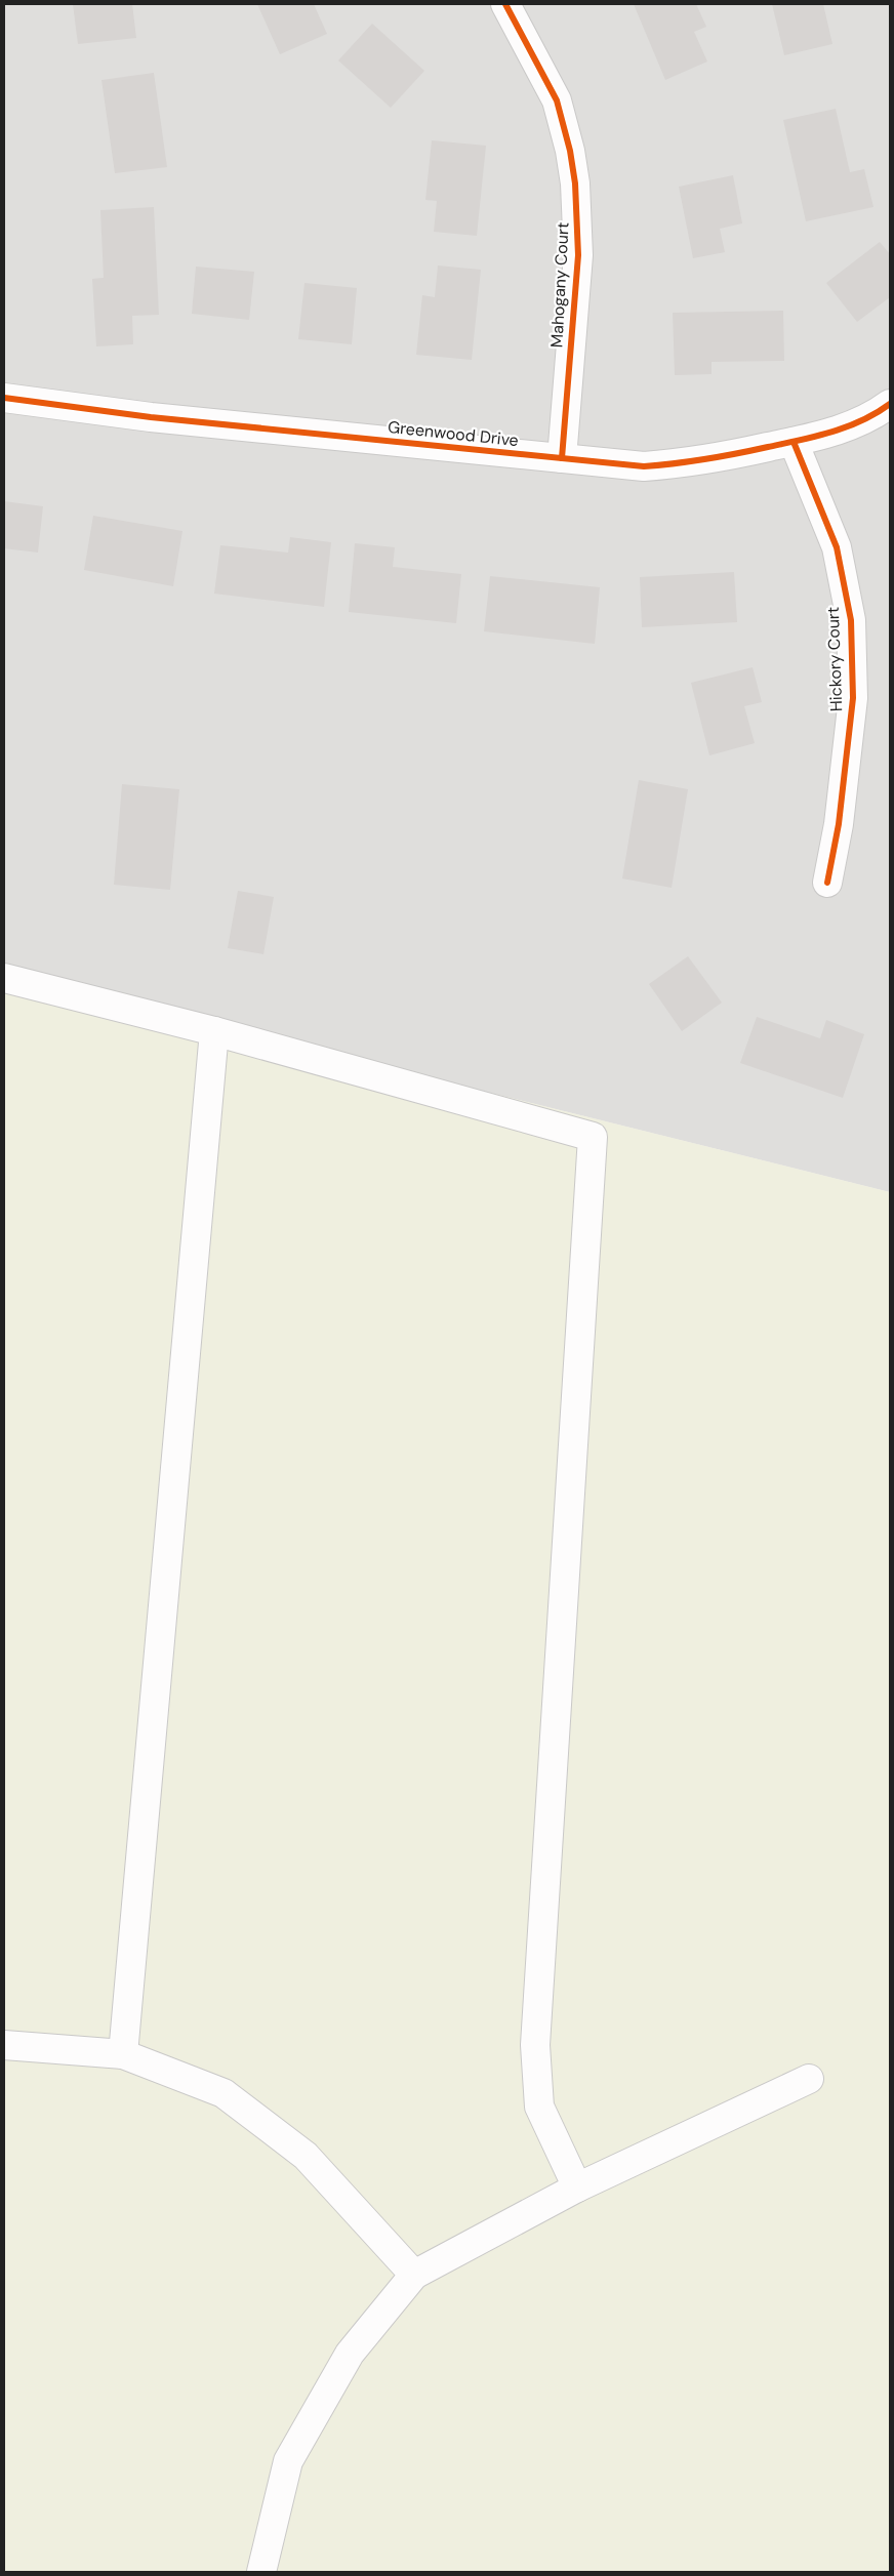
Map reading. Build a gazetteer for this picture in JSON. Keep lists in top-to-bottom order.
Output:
{
  "streets": {
    "street": ["Mahogany Court", "Greenwood Drive", "Hickory Court"]
  },
  "crossings": [
    ["Mahogany Court", "Greenwood Drive"],
    ["Greenwood Drive", "Hickory Court"]
  ]
}
